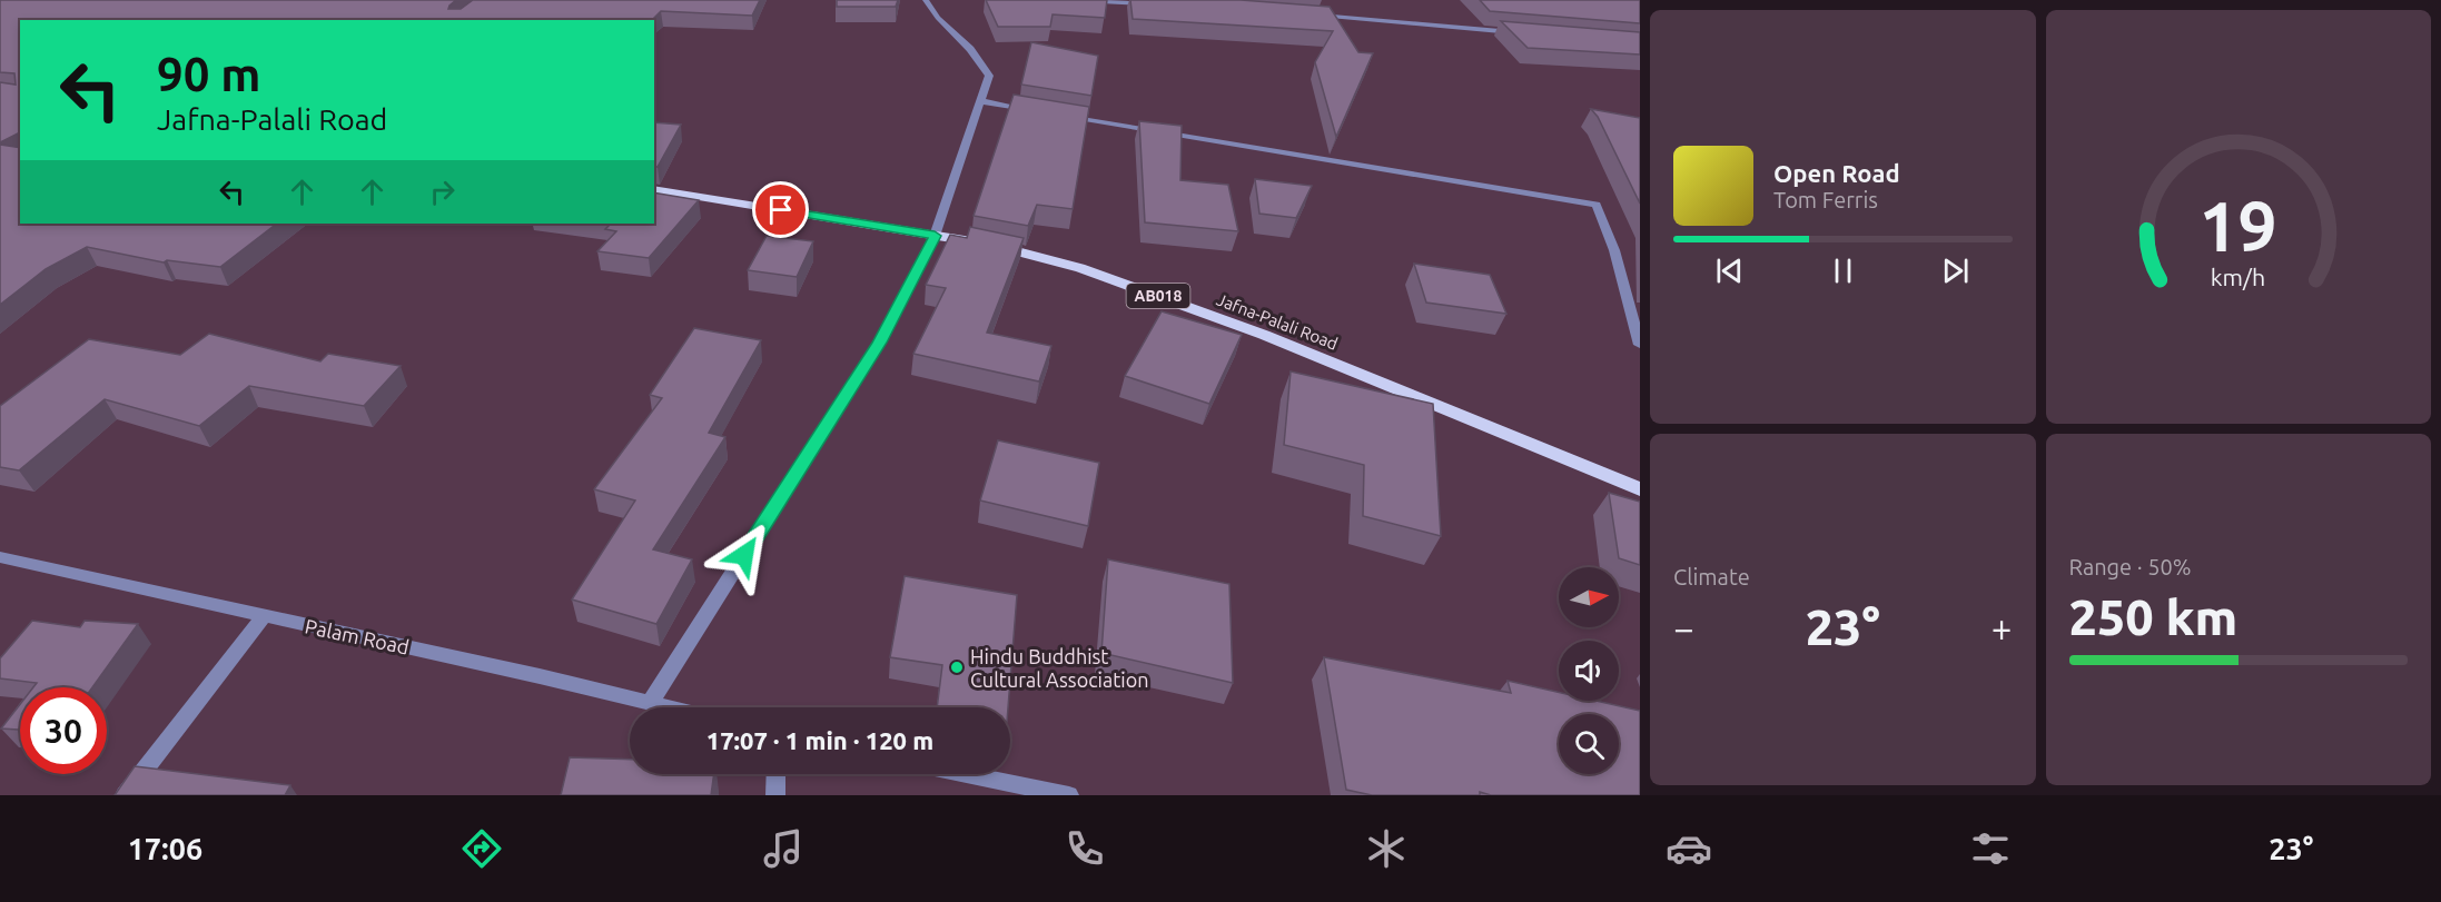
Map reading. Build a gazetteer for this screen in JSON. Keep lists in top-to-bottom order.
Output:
{
  "streets": {
    "main road": ["AB018", "Jafna-Palali Road"],
    "street": ["Palam Road"]
  },
  "places": ["Hindu Buddhist Cultural Association"],
  "north": "right",
  "page": {
    "turn": ["90 m", "Jafna-Palali Road"],
    "song": ["Open Road", "Tom Ferris"],
    "tile": [
      "Climate",
      ["Range · 50%", "250 km"]
    ],
    "heat": ["−", "23°", "+"],
    "limit": "30",
    "trip": "17:07 · 1 min · 120 m",
    "tabs": ["17:06", "23°"],
    "gauge": ["19", "km/h"]
  }
}
